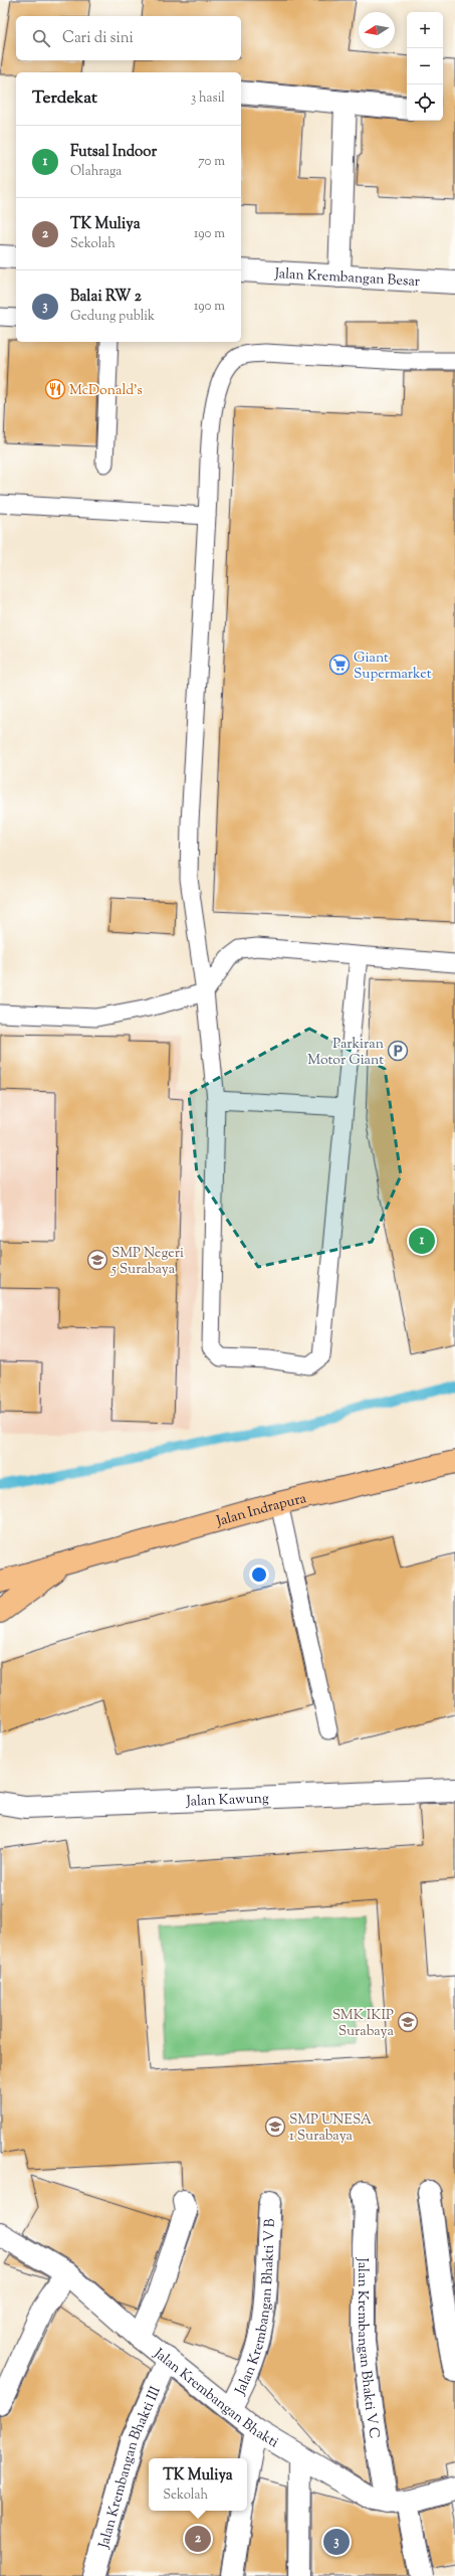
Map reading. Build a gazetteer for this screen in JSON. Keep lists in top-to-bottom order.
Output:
{
  "streets": {
    "main road": ["Jalan Indrapura"],
    "street": [
      "Jalan Krembangan Besar",
      "Jalan Kawung",
      "Jalan Krembangan Bhakti V B",
      "Jalan Krembangan Bhakti V C",
      "Jalan Krembangan Bhakti",
      "Jalan Krembangan Bhakti III"
    ]
  },
  "crossings": [
    ["Jalan Krembangan Bhakti V B", "Jalan Krembangan Bhakti"],
    ["Jalan Krembangan Bhakti V C", "Jalan Krembangan Bhakti"],
    ["Jalan Krembangan Bhakti", "Jalan Krembangan Bhakti III"]
  ],
  "places": {
    "restaurant": ["McDonald's"],
    "supermarket": ["Giant Supermarket"],
    "parking": ["Parkiran Motor Giant"],
    "school or university": ["SMP Negeri 5 Surabaya", "SMK IKIP Surabaya", "SMP UNESA 1 Surabaya"]
  },
  "north": "left",
  "page": {
    "map_buttons": ["+", "−"],
    "search": "Cari di sini",
    "heading": ["Terdekat", "3 hasil"],
    "list": [
      {
        "mark": "1",
        "name": "Futsal Indoor",
        "note": "Olahraga",
        "value": "70 m"
      },
      {
        "mark": "2",
        "name": "TK Muliya",
        "note": "Sekolah",
        "value": "190 m"
      },
      {
        "mark": "3",
        "name": "Balai RW 2",
        "note": "Gedung publik",
        "value": "190 m"
      }
    ],
    "pins": ["1", "2", "3"],
    "popup": ["TK Muliya", "Sekolah"]
  }
}
